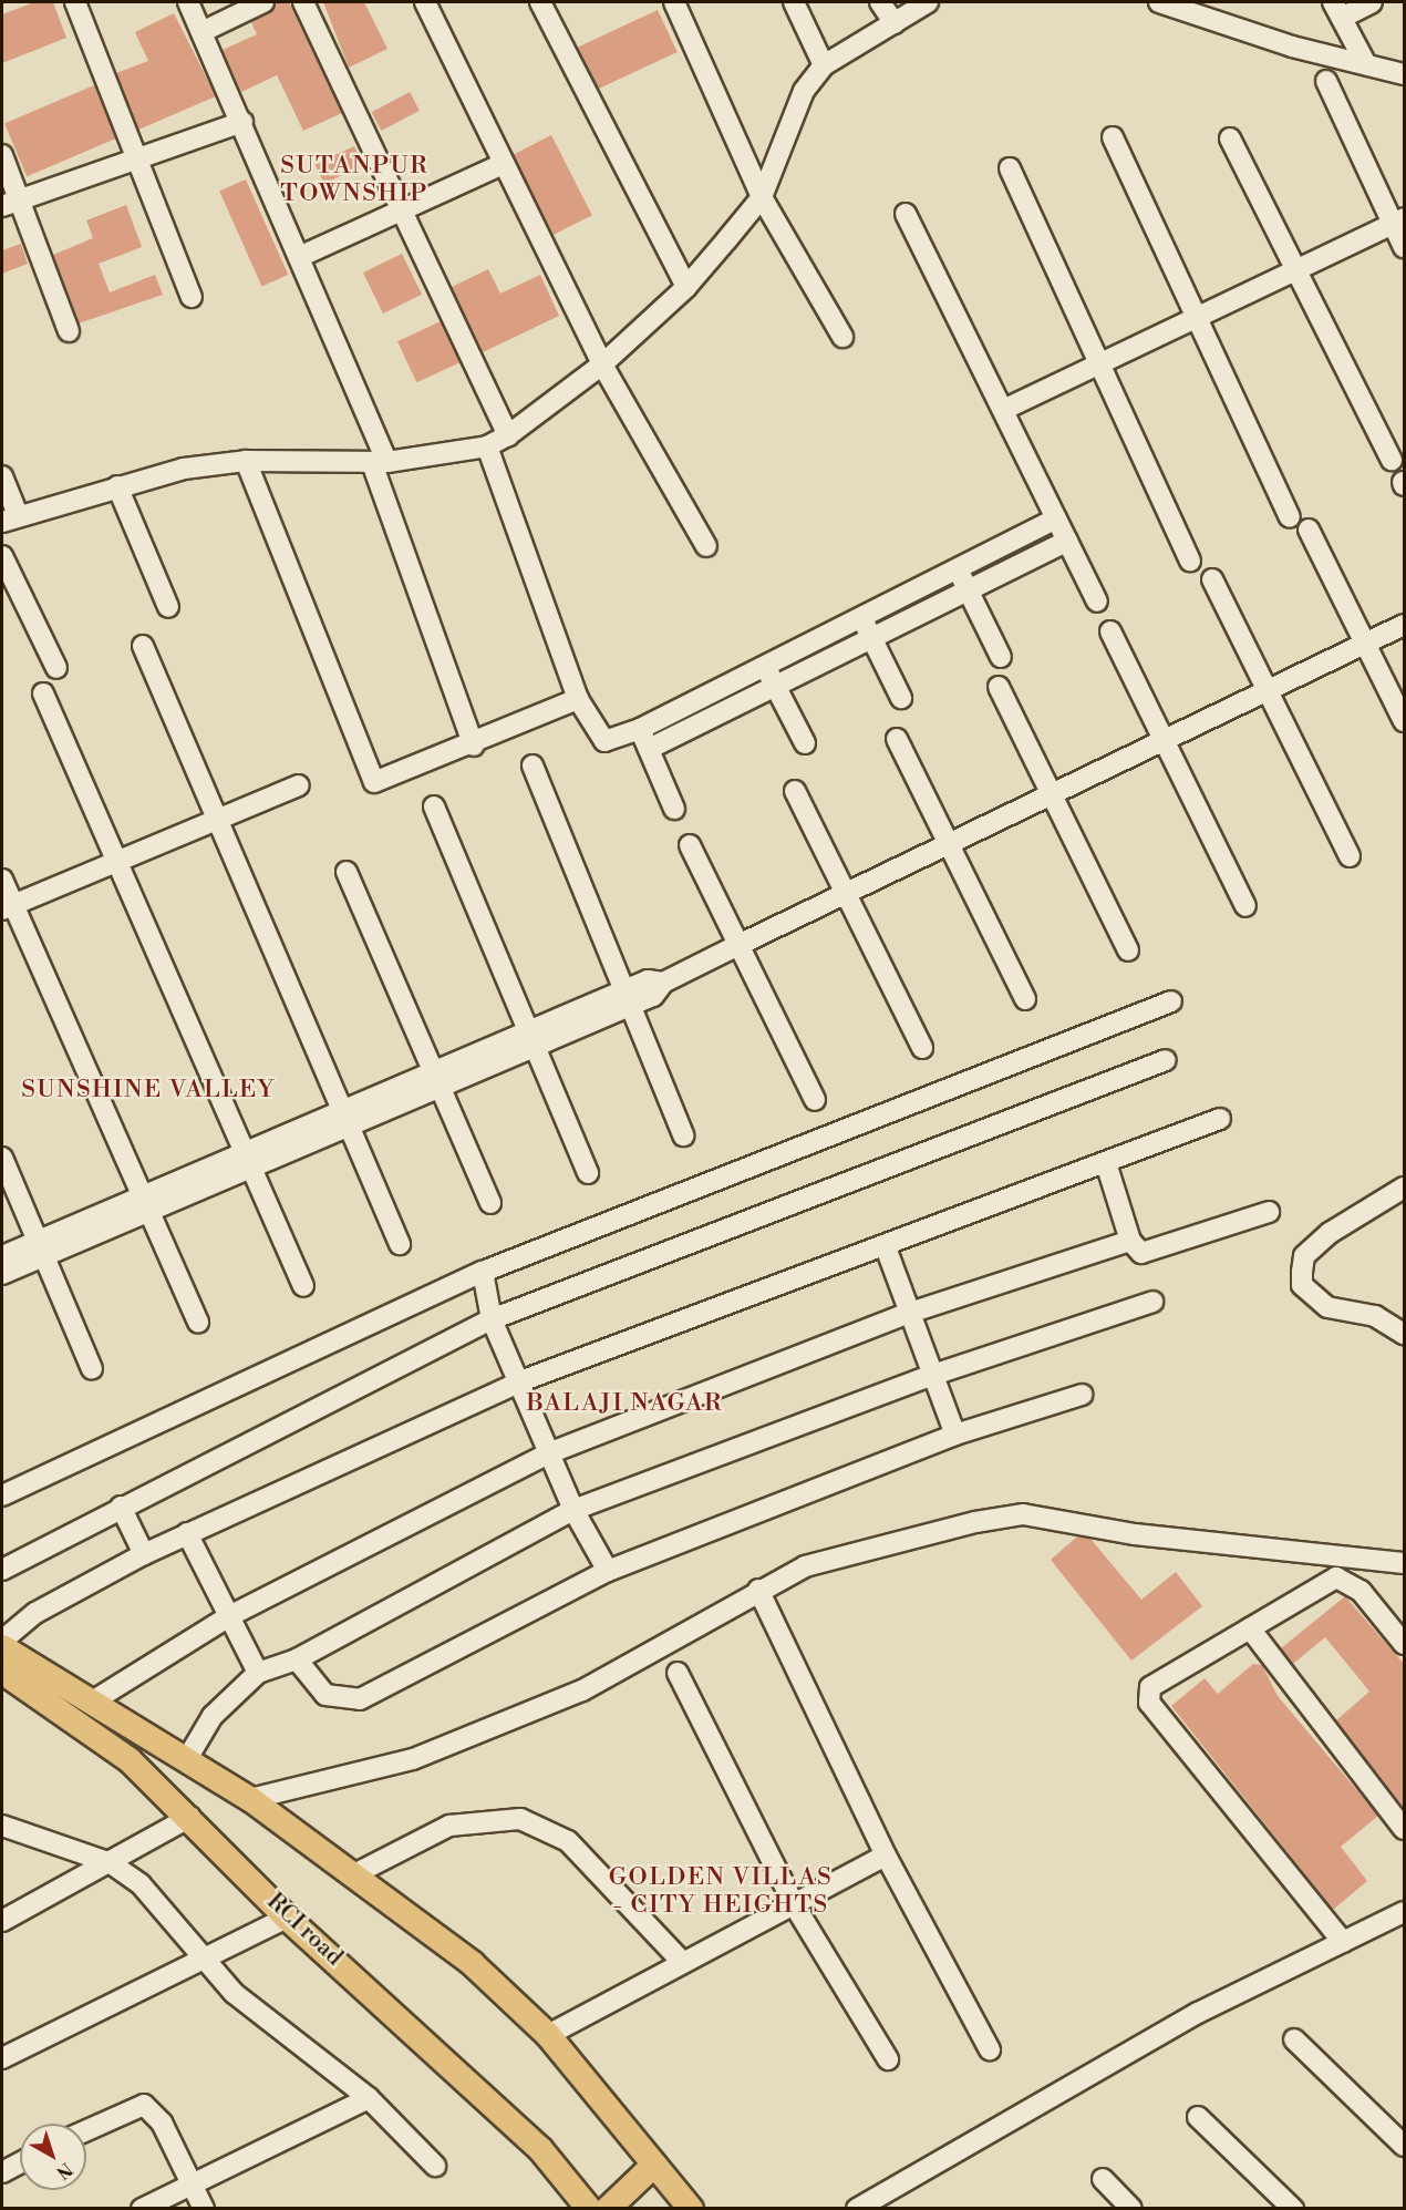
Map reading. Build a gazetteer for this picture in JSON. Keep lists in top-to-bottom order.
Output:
{
  "streets": {
    "main road": ["RCI road"]
  },
  "districts": [
    "SUTANPUR TOWNSHIP",
    "SUNSHINE VALLEY",
    "BALAJI NAGAR",
    "GOLDEN VILLAS - CITY HEIGHTS"
  ],
  "north": "bottom right"
}
